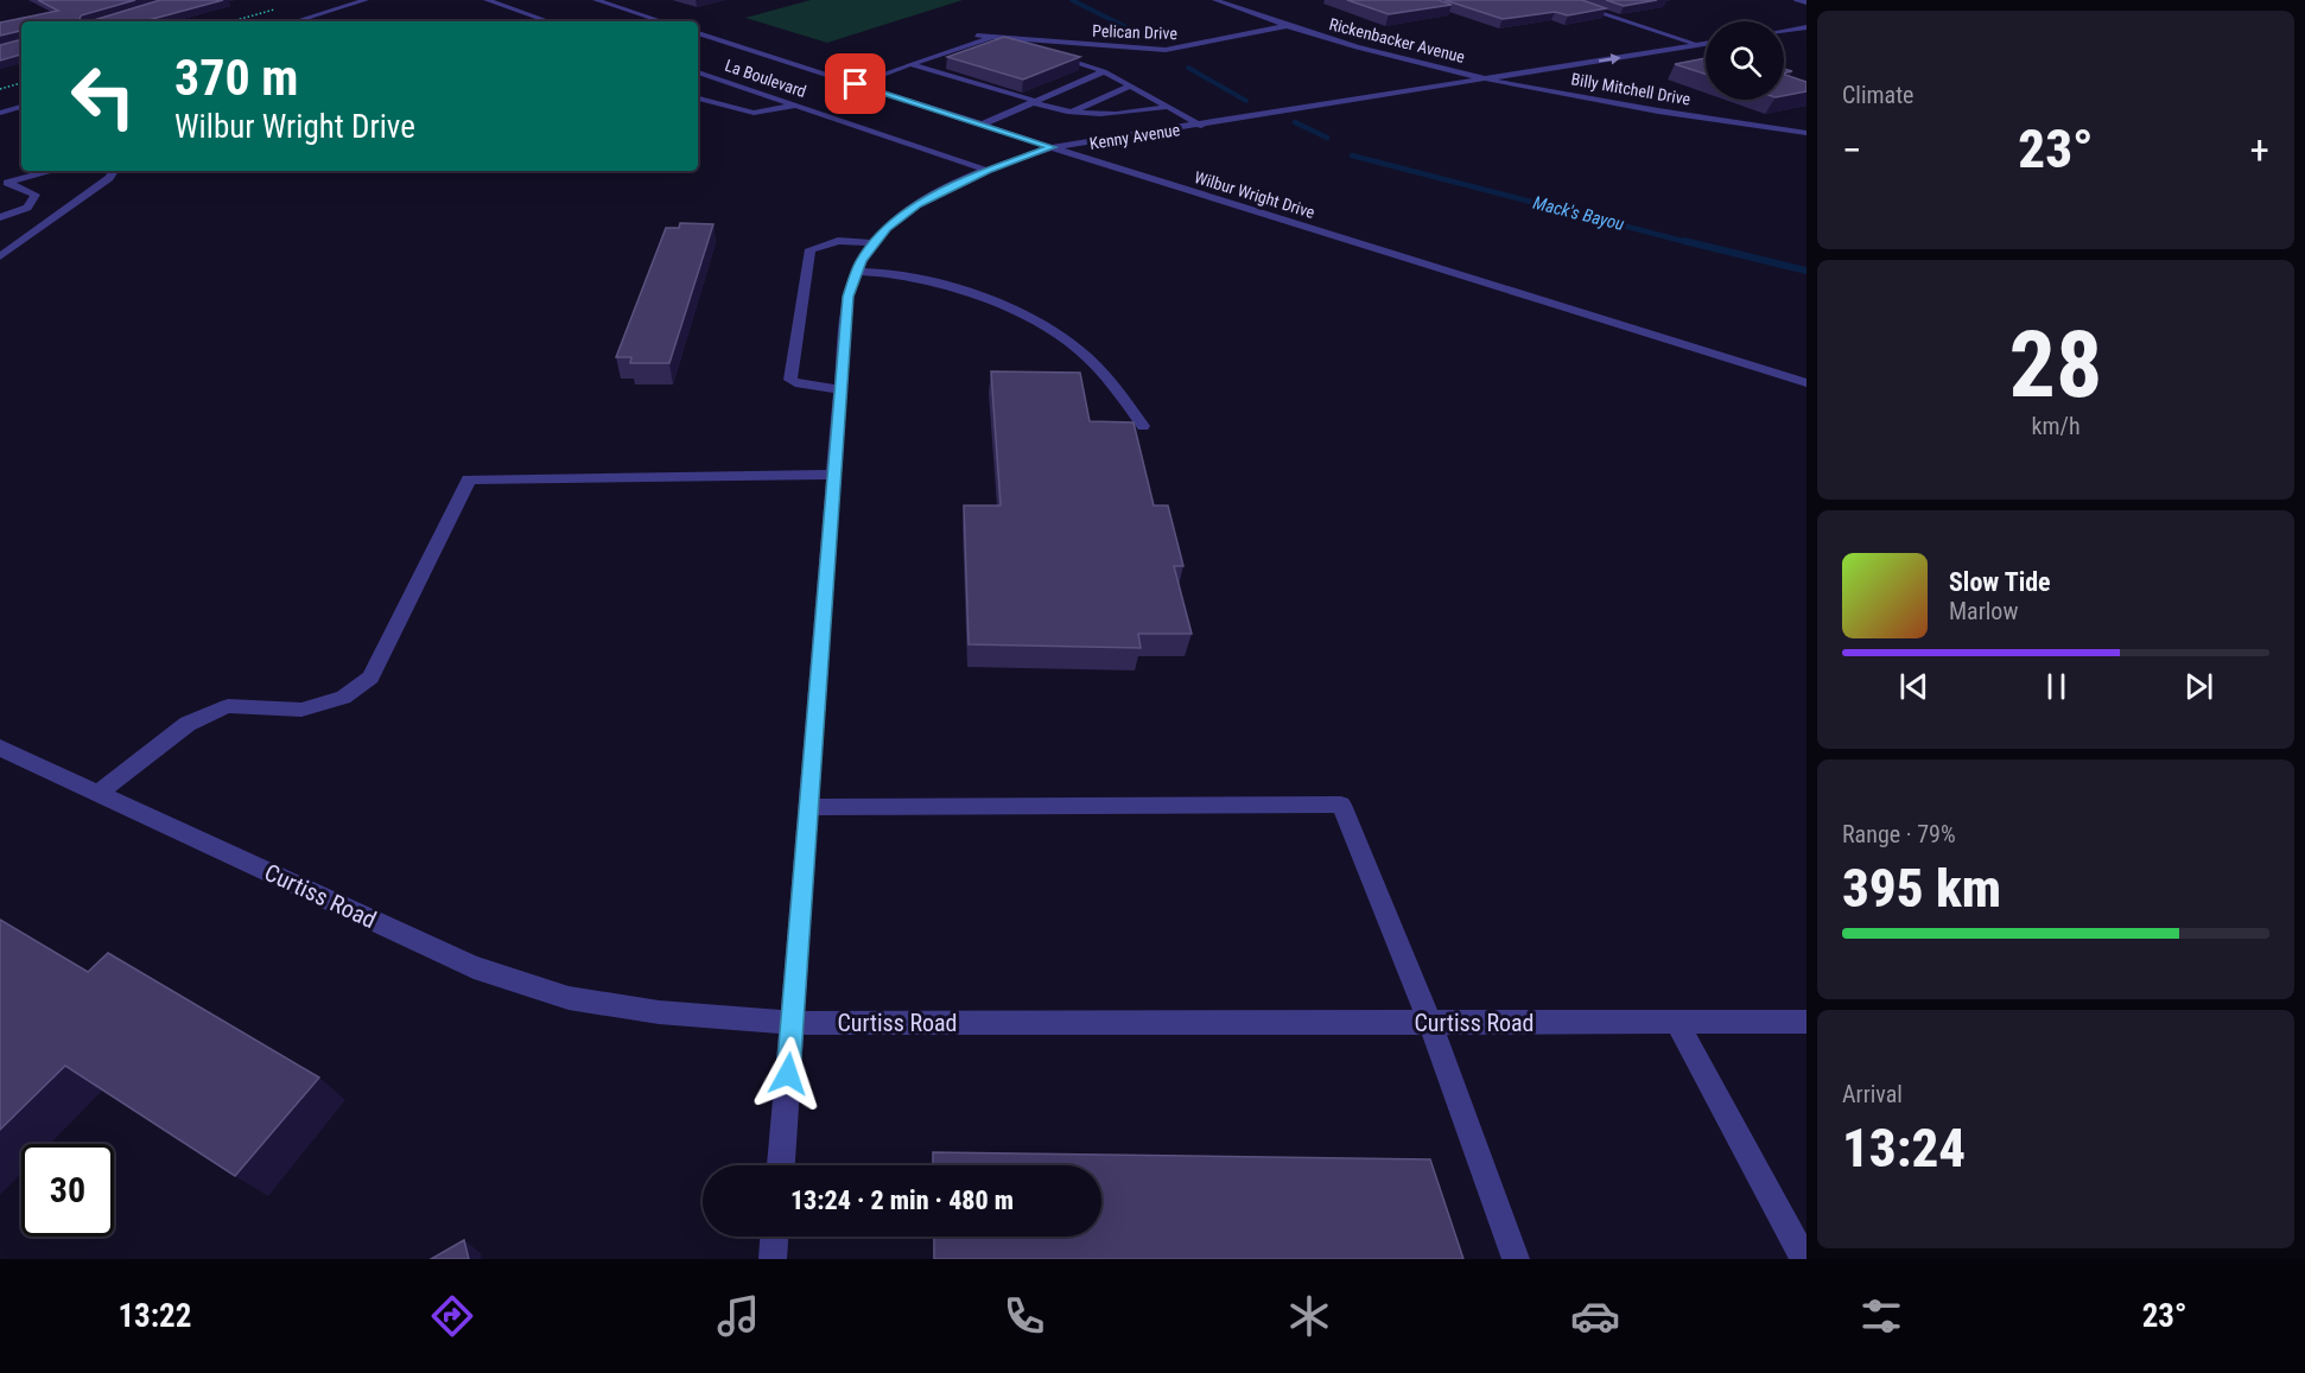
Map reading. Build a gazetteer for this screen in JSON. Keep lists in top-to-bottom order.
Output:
{
  "streets": {
    "street": [
      "Pelican Drive",
      "Rickenbacker Avenue",
      "La Boulevard",
      "Billy Mitchell Drive",
      "Kenny Avenue",
      "Wilbur Wright Drive",
      "Curtiss Road"
    ]
  },
  "crossings": [
    ["Pelican Drive", "Rickenbacker Avenue"],
    ["Rickenbacker Avenue", "Billy Mitchell Drive"],
    ["Rickenbacker Avenue", "Kenny Avenue"],
    ["La Boulevard", "Kenny Avenue"],
    ["Billy Mitchell Drive", "Kenny Avenue"],
    ["Kenny Avenue", "Wilbur Wright Drive"],
    ["Kenny Avenue", "Curtiss Road"]
  ],
  "water": ["Mack's Bayou"],
  "page": {
    "tile": [
      "Climate",
      ["28", "km/h"],
      ["Range · 79%", "395 km"],
      ["Arrival", "13:24"]
    ],
    "turn": ["370 m", "Wilbur Wright Drive"],
    "heat": ["−", "23°", "+"],
    "song": ["Slow Tide", "Marlow"],
    "limit": "30",
    "trip": "13:24 · 2 min · 480 m",
    "tabs": ["13:22", "23°"]
  }
}
